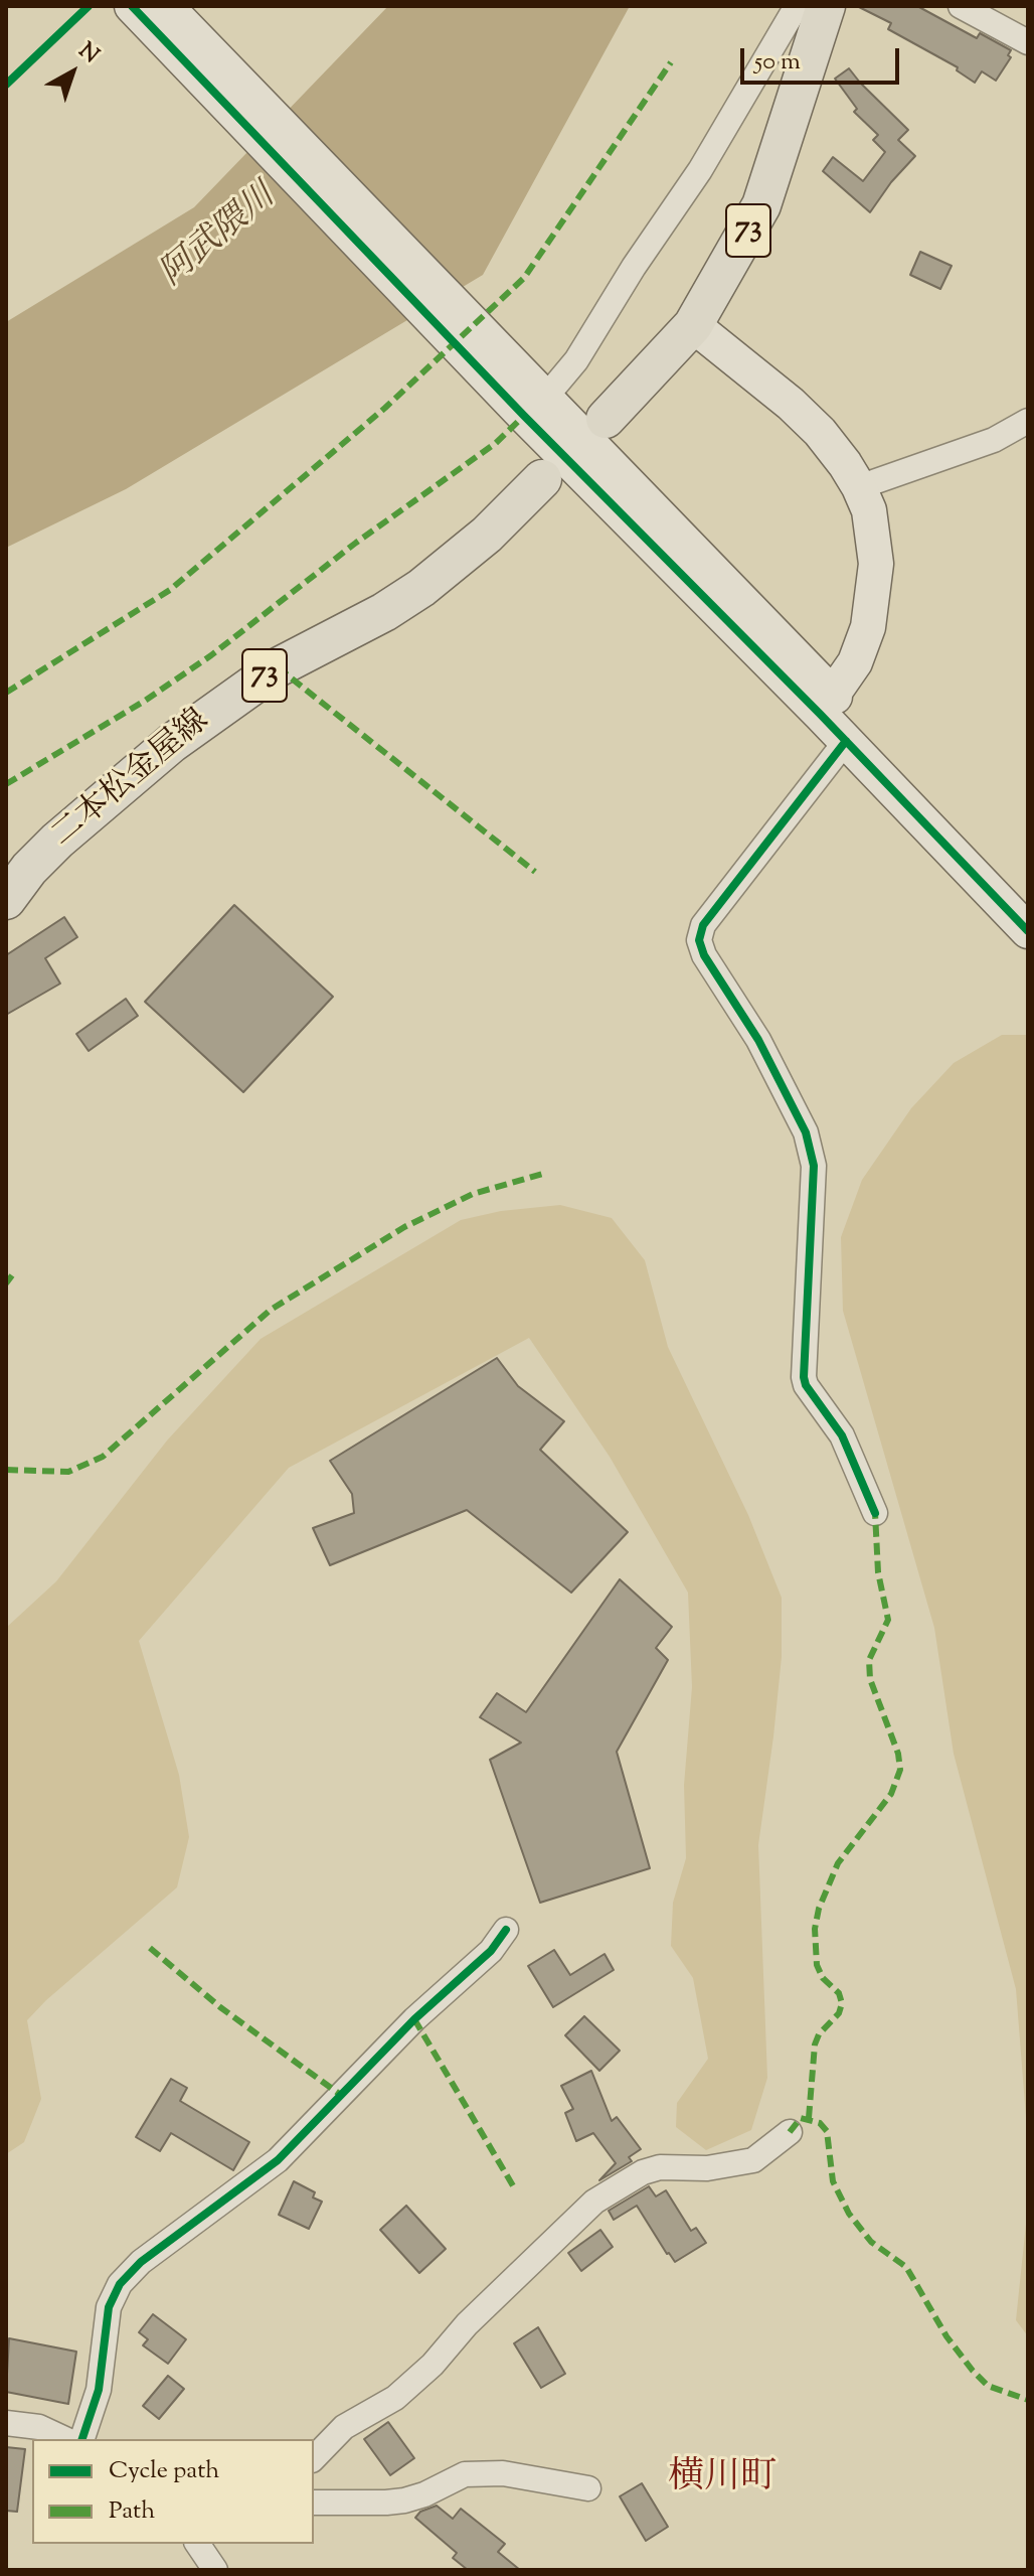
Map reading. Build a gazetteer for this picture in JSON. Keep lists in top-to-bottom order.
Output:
{
  "streets": {
    "main road": ["73", "二本松金屋線"]
  },
  "districts": ["横川町"],
  "water": ["阿武隈川"],
  "legend": ["Cycle path", "Path"],
  "scale_bar": "50 m",
  "north": "top right"
}
